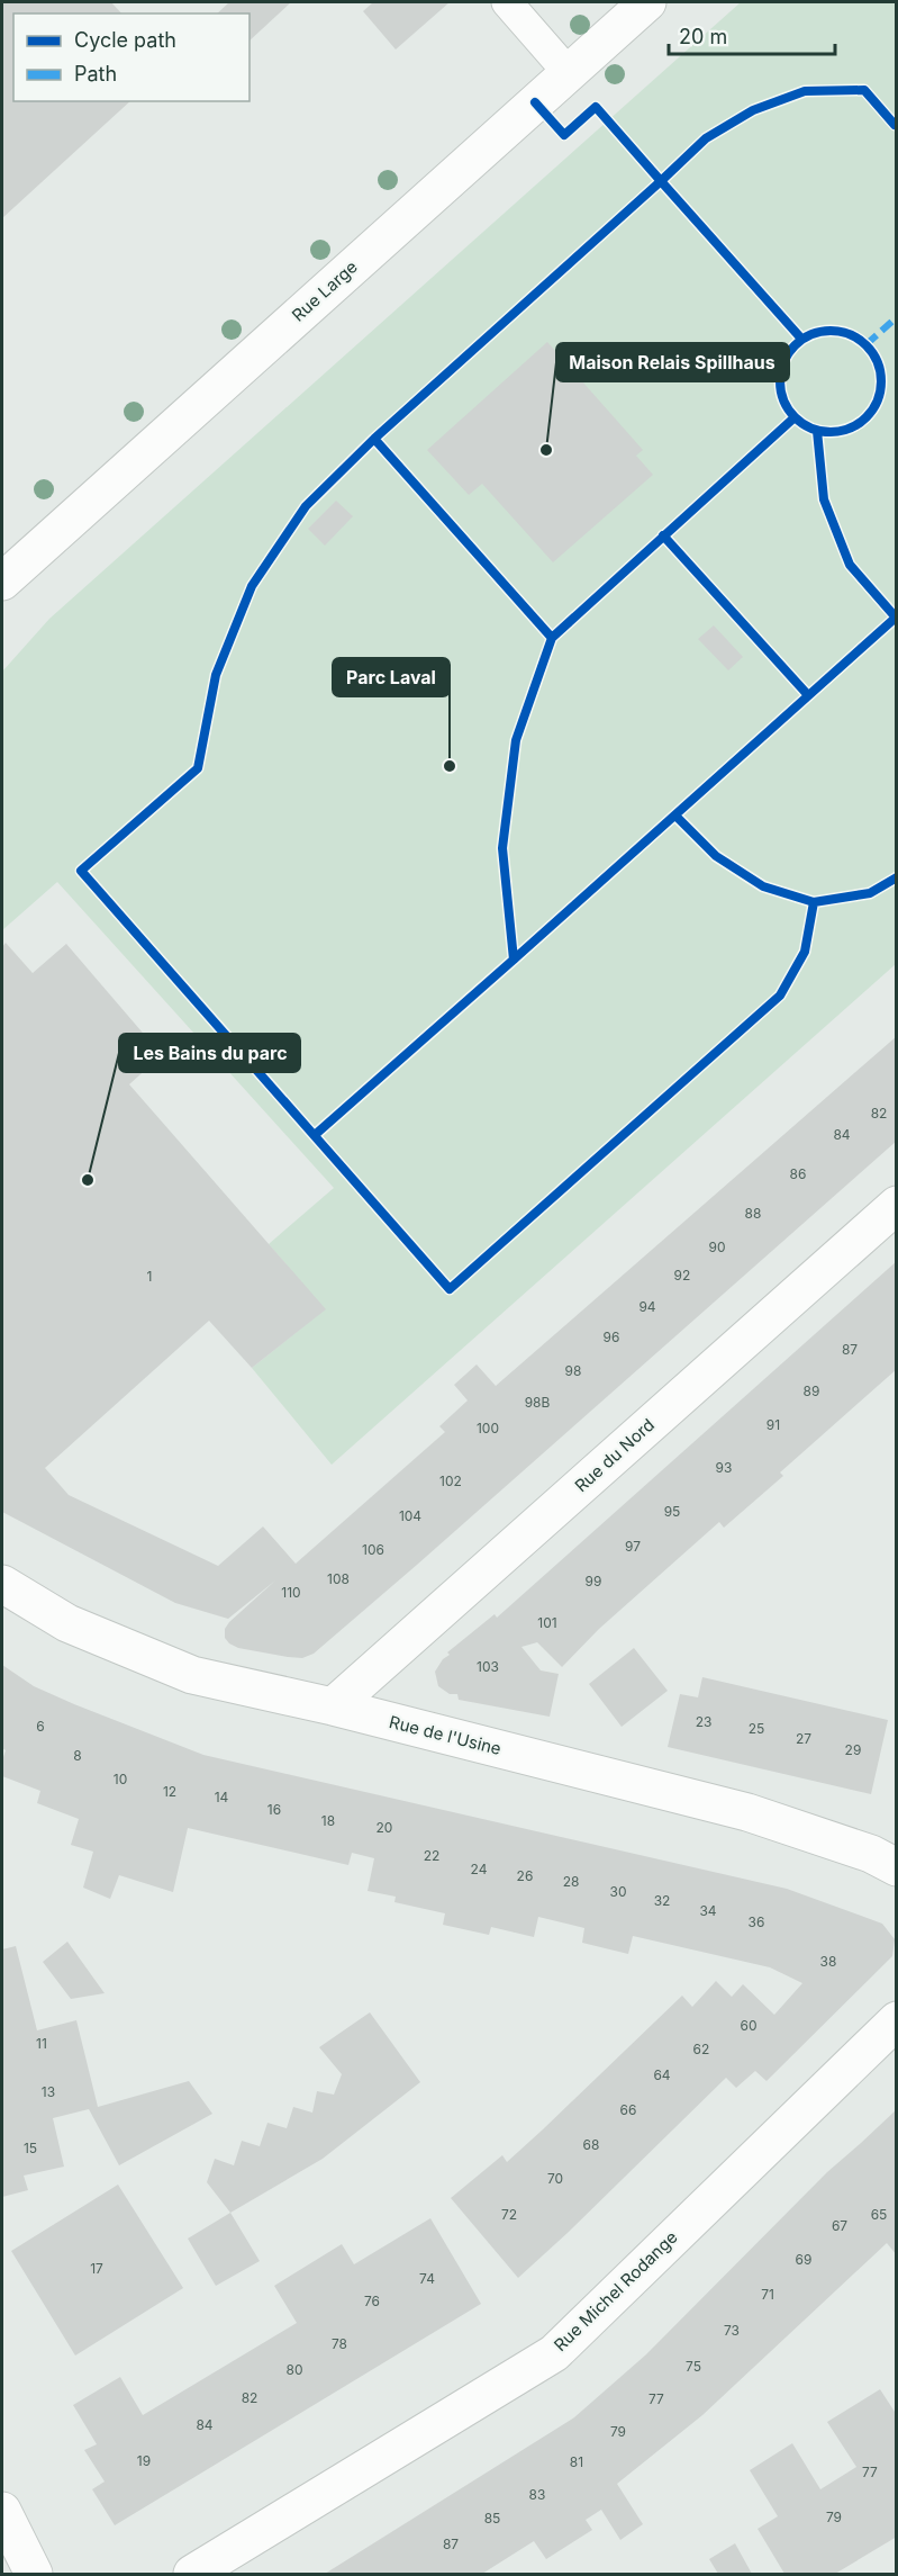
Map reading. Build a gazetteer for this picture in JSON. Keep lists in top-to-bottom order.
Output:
{
  "streets": {
    "street": [
      "Rue Large",
      "Rue du Nord",
      "Rue de l'Usine",
      "Rue Michel Rodange"
    ]
  },
  "crossings": [
    ["Rue du Nord", "Rue de l'Usine"]
  ],
  "places": ["Maison Relais Spillhaus", "Parc Laval", "Les Bains du parc"],
  "house_numbers": [
    "82",
    "84",
    "86",
    "88",
    "90",
    "92",
    "1",
    "94",
    "96",
    "87",
    "98",
    "89",
    "98B",
    "91",
    "100",
    "93",
    "102",
    "95",
    "104",
    "97",
    "106",
    "108",
    "99",
    "110",
    "101",
    "103",
    "23",
    "6",
    "25",
    "27",
    "29",
    "8",
    "10",
    "12",
    "14",
    "16",
    "18",
    "20",
    "22",
    "24",
    "26",
    "28",
    "30",
    "32",
    "34",
    "36",
    "38",
    "60",
    "11",
    "62",
    "64",
    "13",
    "66",
    "68",
    "15",
    "70",
    "72",
    "65",
    "67",
    "69",
    "17",
    "74",
    "71",
    "76",
    "73",
    "78",
    "75",
    "80",
    "82",
    "77",
    "84",
    "79",
    "19",
    "81",
    "77",
    "83",
    "79",
    "85",
    "87"
  ],
  "legend": ["Cycle path", "Path"],
  "scale_bar": "20 m"
}
